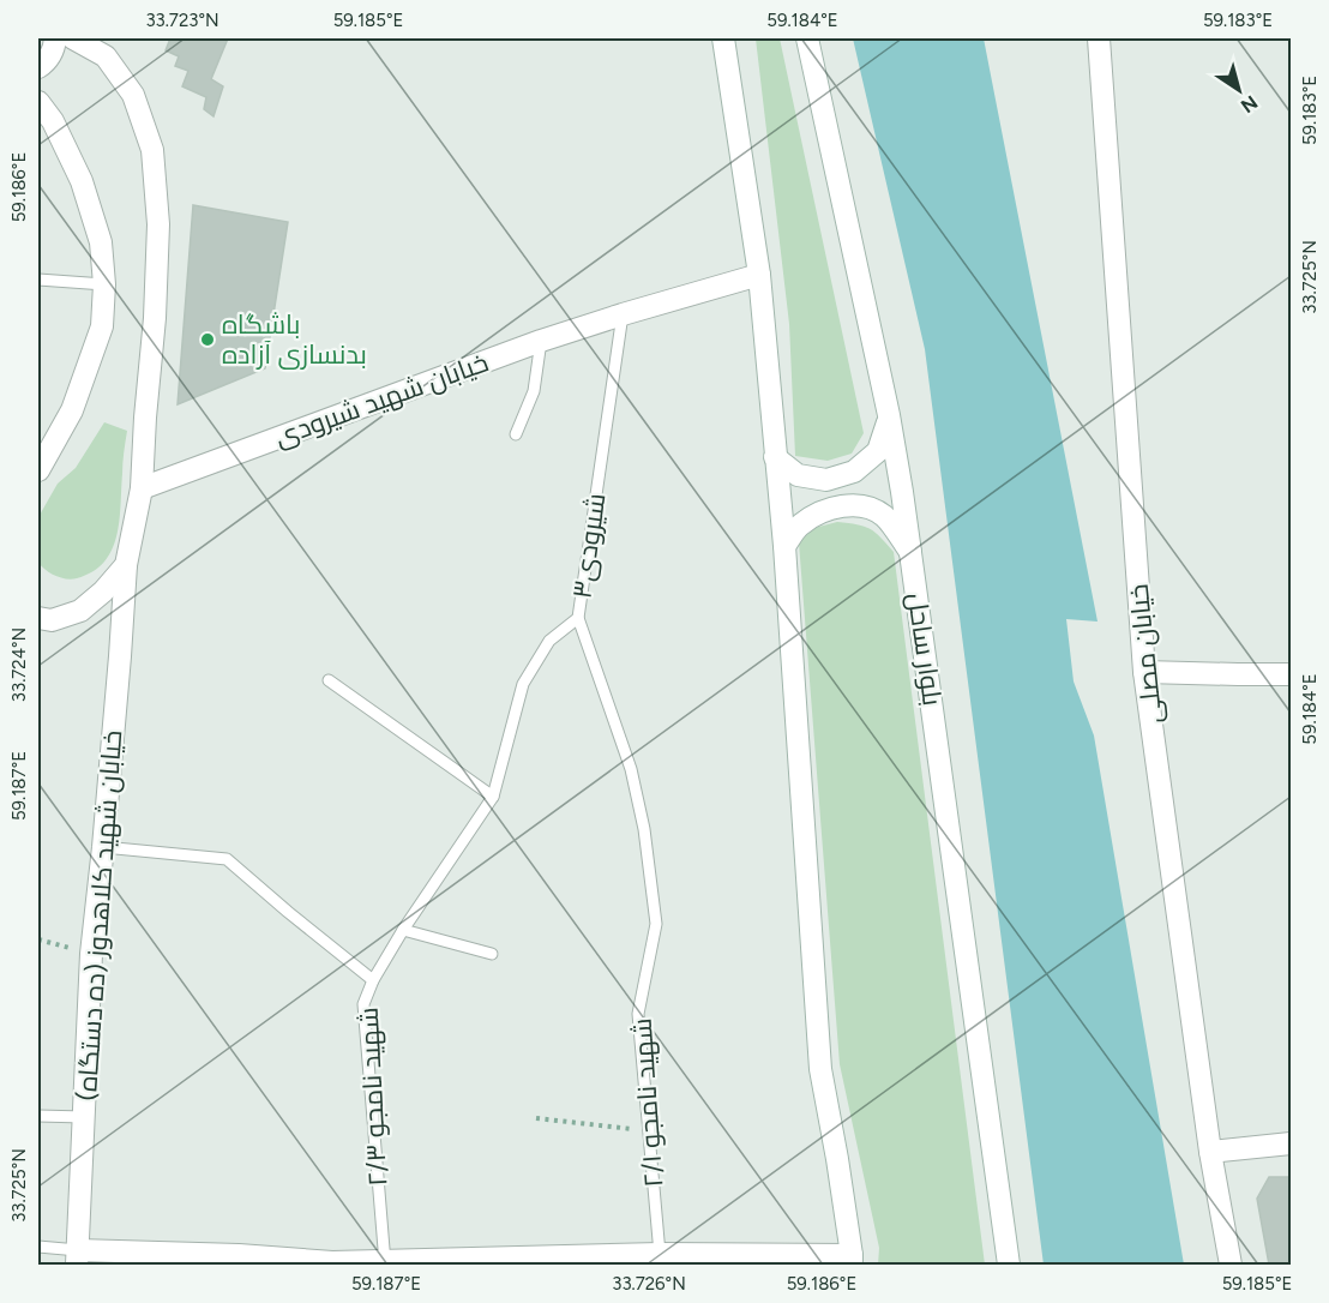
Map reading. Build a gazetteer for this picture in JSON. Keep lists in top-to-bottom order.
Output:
{
  "streets": {
    "street": [
      "خیابان شهید شیرودی",
      "بلوار ساحل",
      "خیابان مصلی",
      "خیابان شهید کلاهدوز (ده دستگاه)"
    ],
    "lane": ["شیرودی۳", "شهید نامجو ۲/۳", "شهید نامجو ۲/۱"]
  },
  "crossings": [
    ["خیابان شهید شیرودی", "شیرودی۳"],
    ["خیابان شهید شیرودی", "خیابان شهید کلاهدوز (ده دستگاه)"],
    ["شیرودی۳", "شهید نامجو ۲/۳"],
    ["شیرودی۳", "شهید نامجو ۲/۱"]
  ],
  "places": ["باشگاه بدنسازی آزاده"],
  "north": "bottom right",
  "coordinates": [
    "33.723°N",
    "59.185°E",
    "59.184°E",
    "59.183°E",
    "59.186°E",
    "33.725°N",
    "33.724°N",
    "59.187°E",
    "33.726°N"
  ]
}
